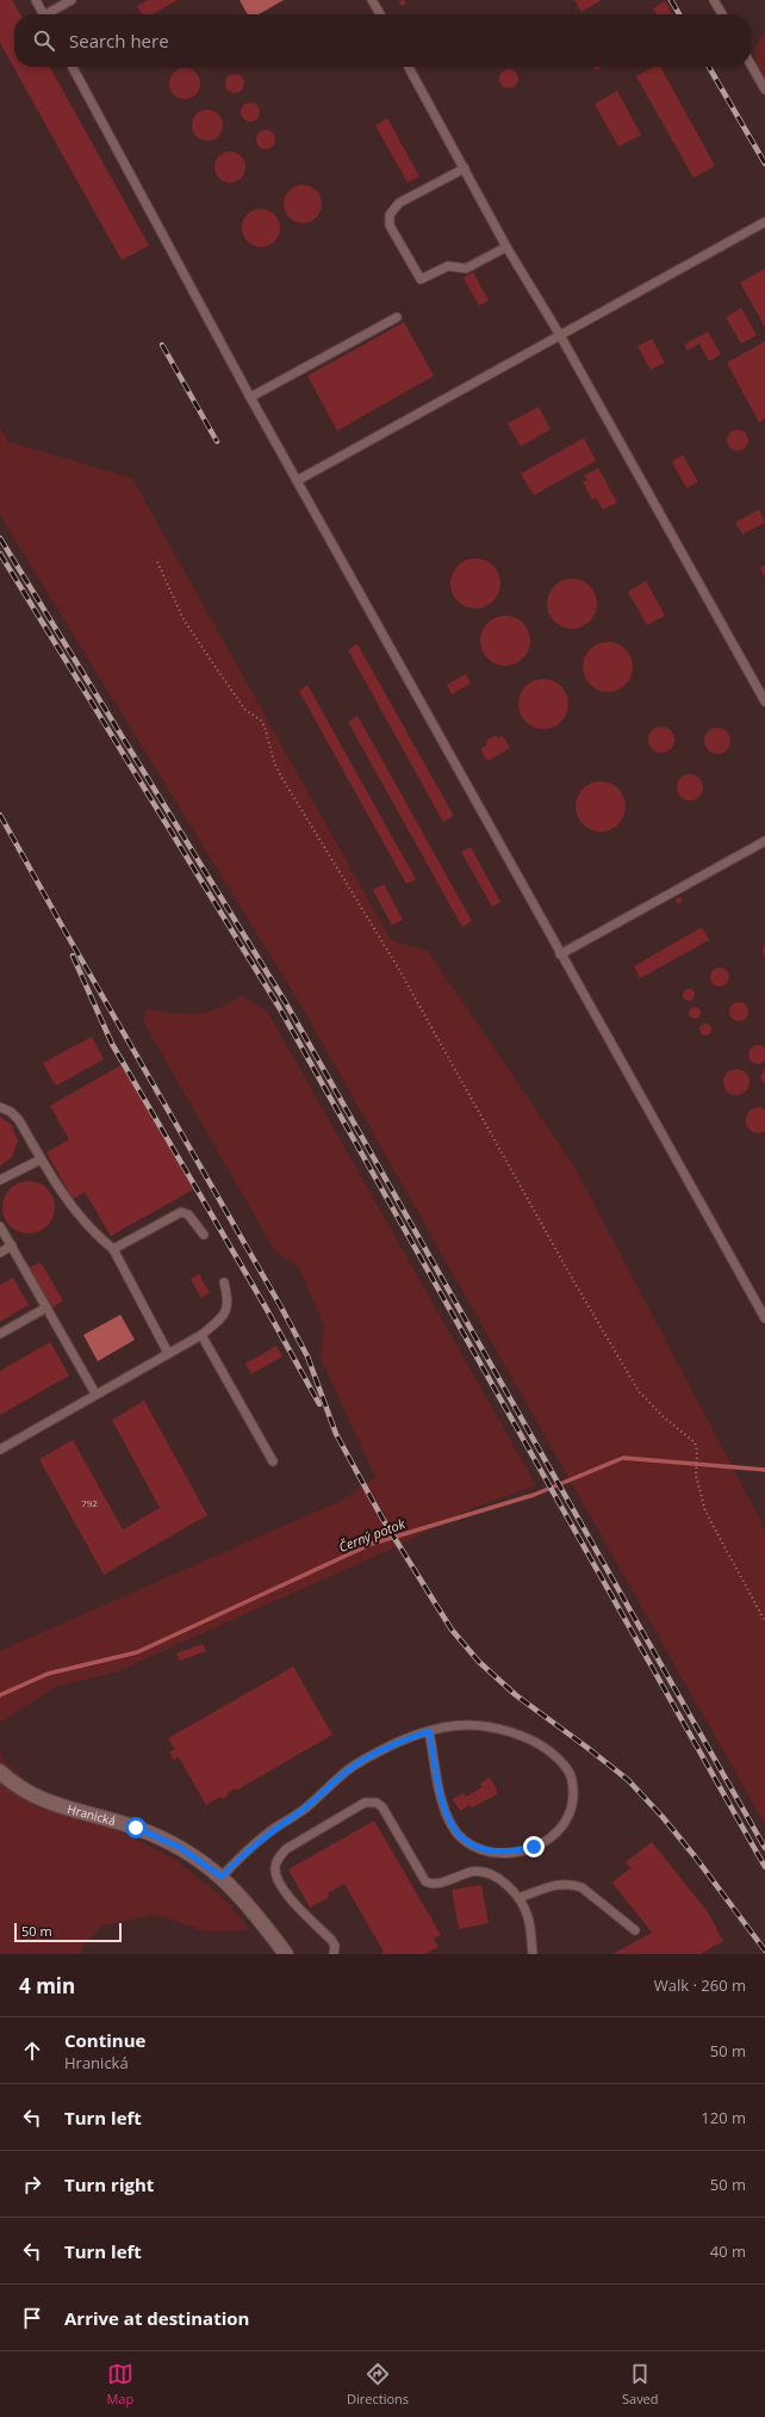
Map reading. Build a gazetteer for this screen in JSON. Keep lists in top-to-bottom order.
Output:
{
  "streets": {
    "street": ["Hranická"]
  },
  "water": ["Černý potok"],
  "house_numbers": ["792"],
  "scale_bar": "50 m",
  "page": {
    "search": "Search here",
    "scale": "50 m",
    "heading": ["4 min", "Walk · 260 m"],
    "list": [
      ["Continue", "Hranická", "50 m"],
      ["Turn left", "120 m"],
      ["Turn right", "50 m"],
      ["Turn left", "40 m"],
      "Arrive at destination"
    ],
    "nav": ["Map", "Directions", "Saved"]
  }
}
